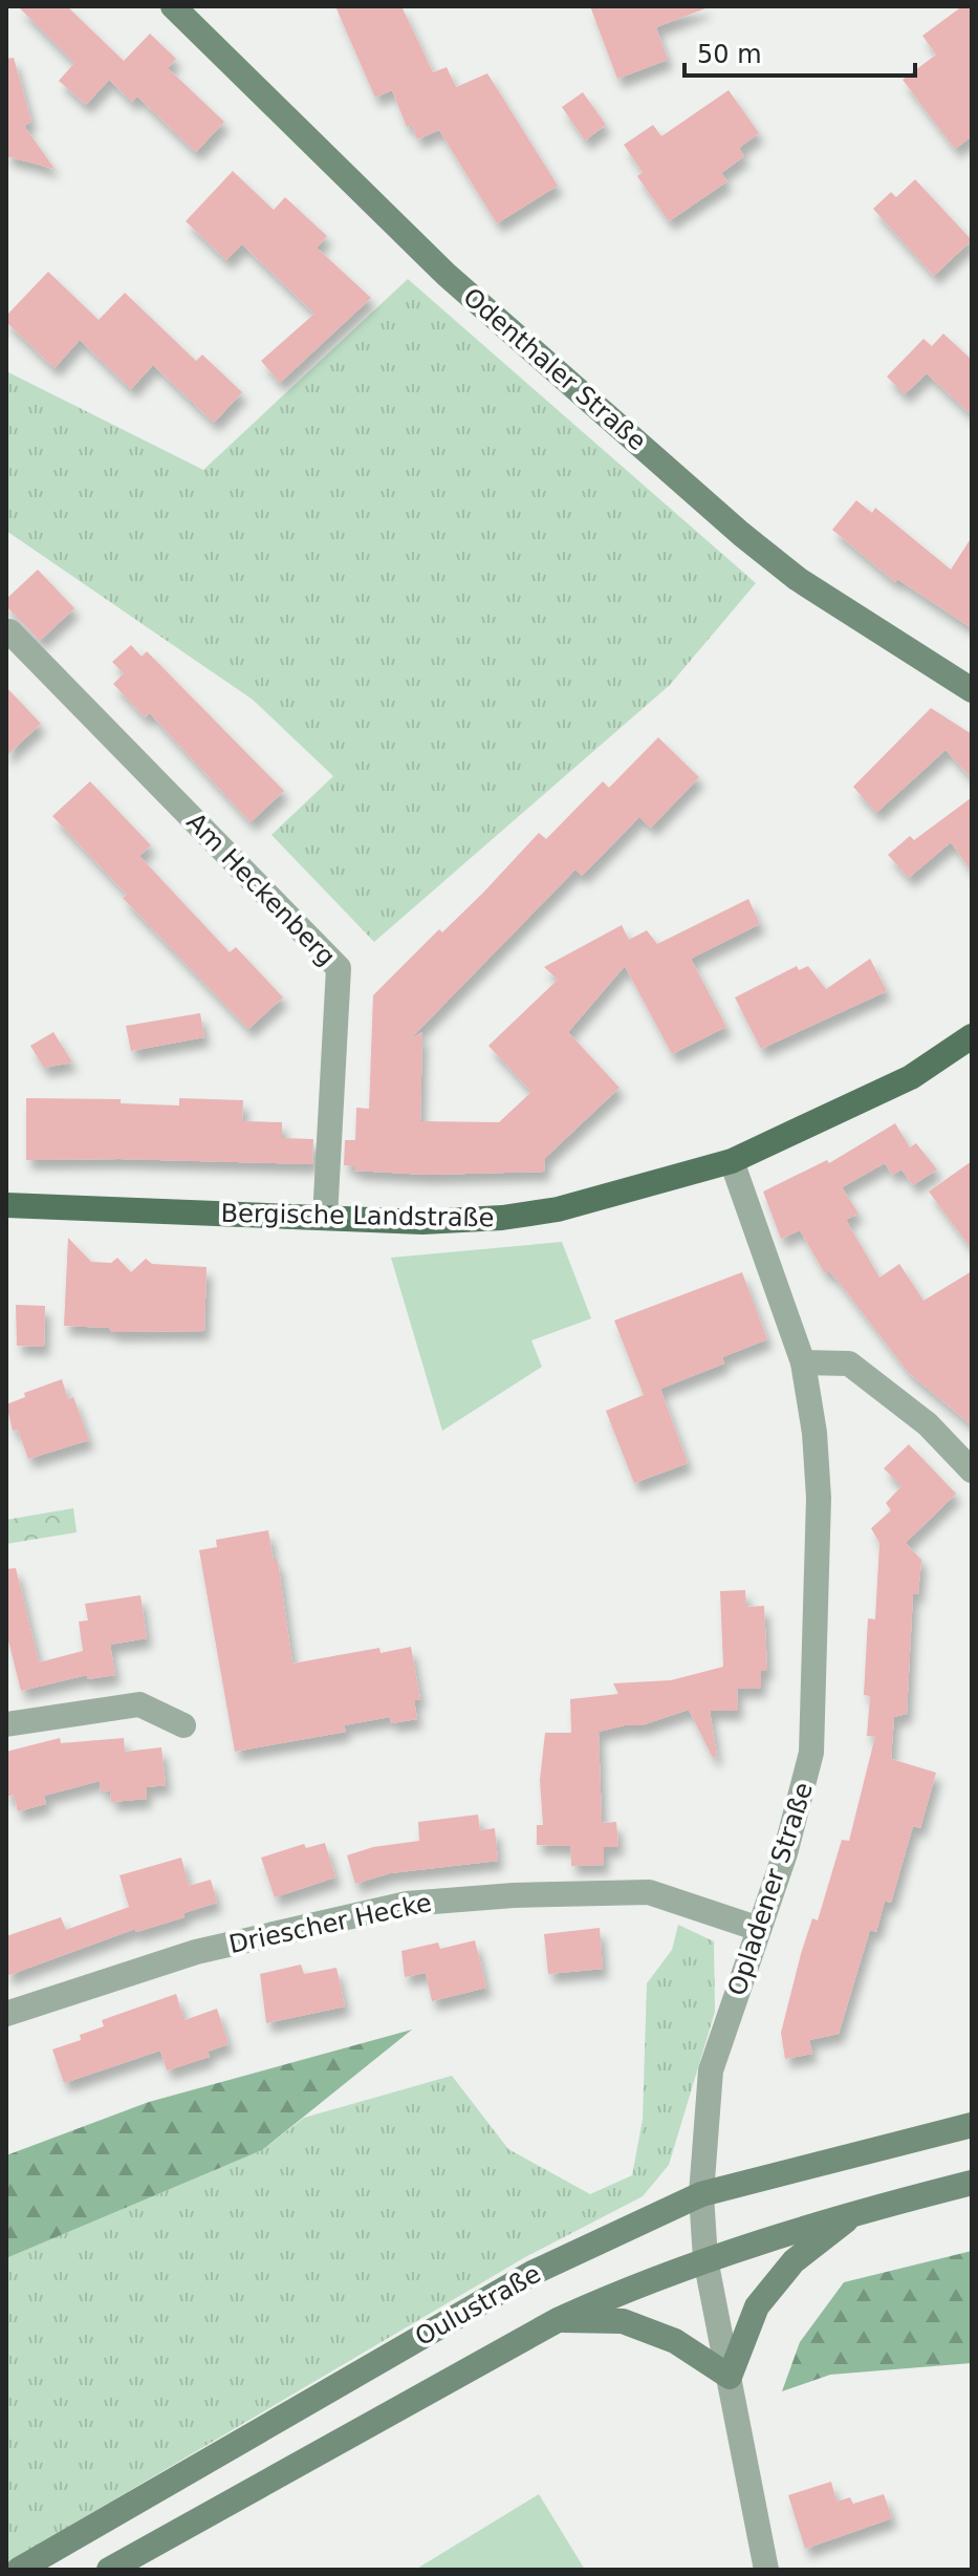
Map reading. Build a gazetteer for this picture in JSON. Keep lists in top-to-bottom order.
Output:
{
  "streets": {
    "main road": ["Odenthaler Straße", "Bergische Landstraße", "Oulustraße"],
    "street": ["Am Heckenberg", "Opladener Straße", "Driescher Hecke"]
  },
  "crossings": [
    ["Am Heckenberg", "Bergische Landstraße"],
    ["Bergische Landstraße", "Opladener Straße"],
    ["Opladener Straße", "Driescher Hecke"],
    ["Opladener Straße", "Oulustraße"]
  ],
  "scale_bar": "50 m"
}
